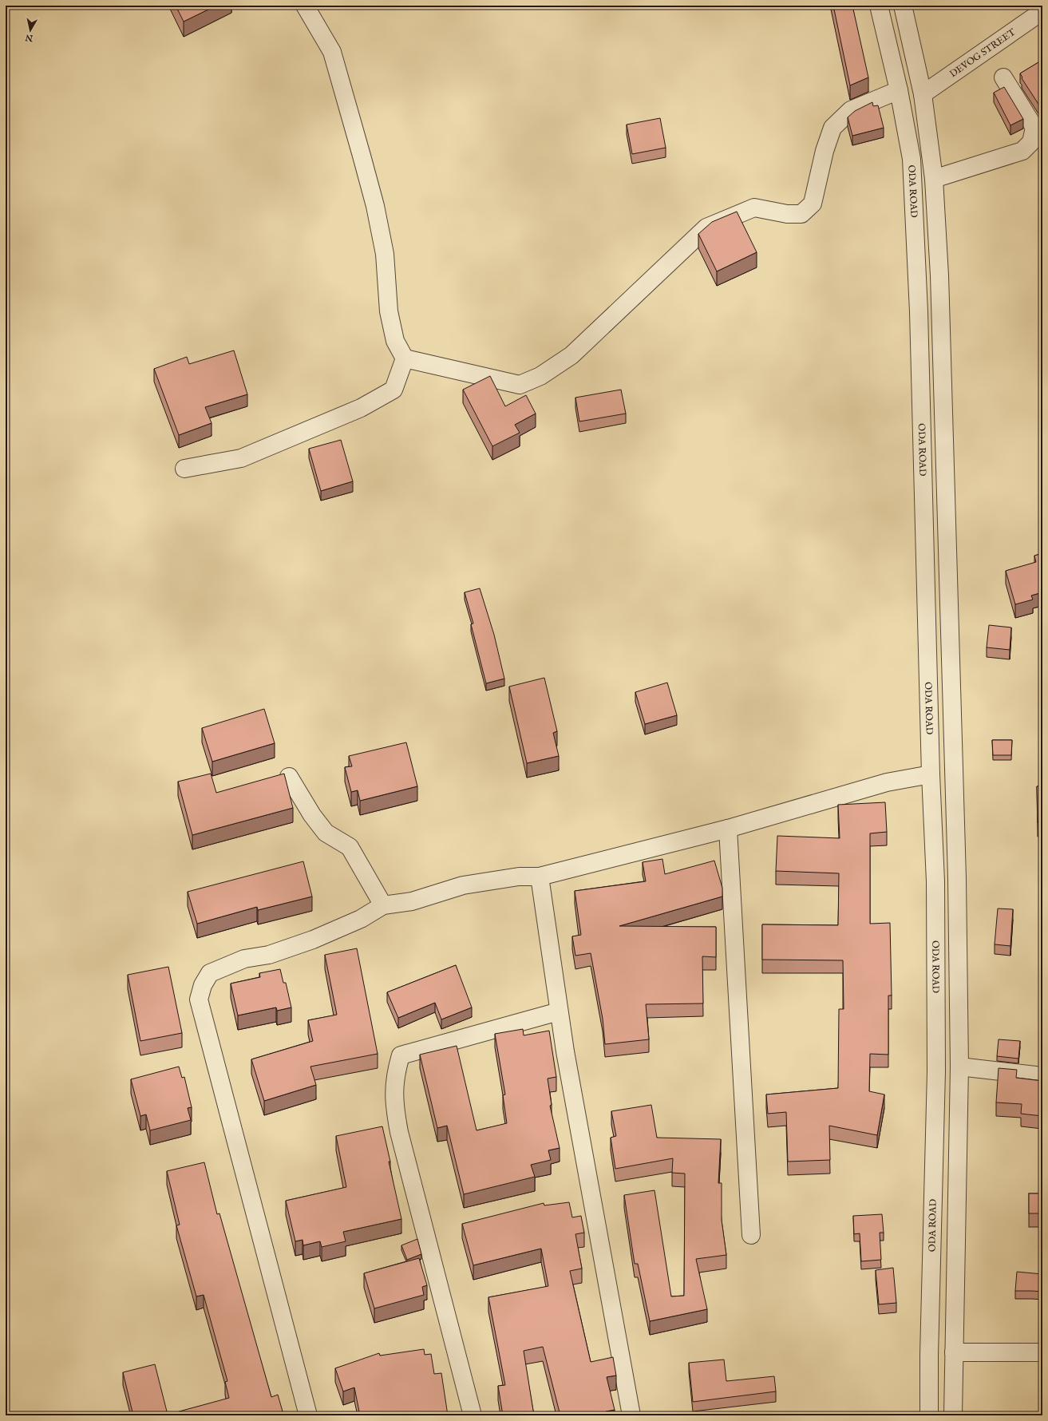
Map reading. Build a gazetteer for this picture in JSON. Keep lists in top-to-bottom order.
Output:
{
  "streets": {
    "street": ["DEVOG STREET", "ODA ROAD"]
  },
  "crossings": [
    ["DEVOG STREET", "ODA ROAD"]
  ],
  "north": "bottom"
}
